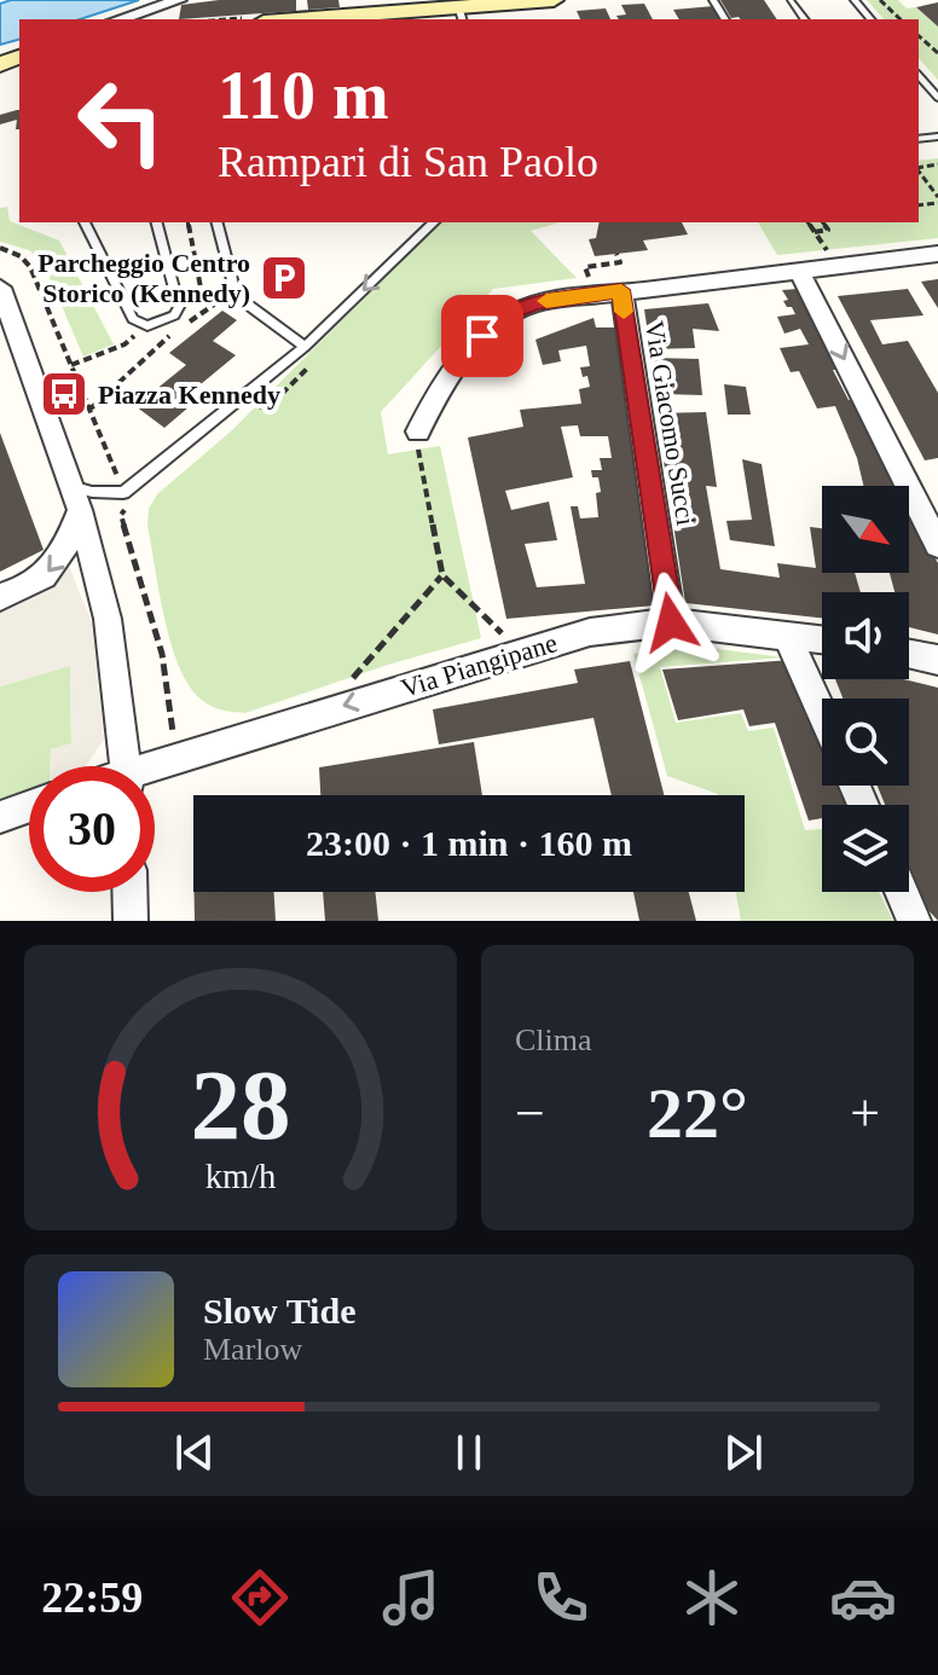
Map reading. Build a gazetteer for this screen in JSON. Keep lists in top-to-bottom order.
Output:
{
  "streets": {
    "street": ["Via Giacomo Succi", "Via Piangipane"]
  },
  "crossings": [
    ["Via Giacomo Succi", "Via Piangipane"]
  ],
  "one_way": ["Via Piangipane"],
  "places": {
    "parking": ["Parcheggio Centro Storico (Kennedy)"],
    "bus stop": ["Piazza Kennedy"]
  },
  "north": "bottom right",
  "page": {
    "turn": ["110 m", "Rampari di San Paolo"],
    "limit": "30",
    "trip": "23:00 · 1 min · 160 m",
    "tile": "Clima",
    "heat": ["−", "22°", "+"],
    "song": ["Slow Tide", "Marlow"],
    "tabs": "22:59",
    "gauge": ["28", "km/h"]
  }
}
